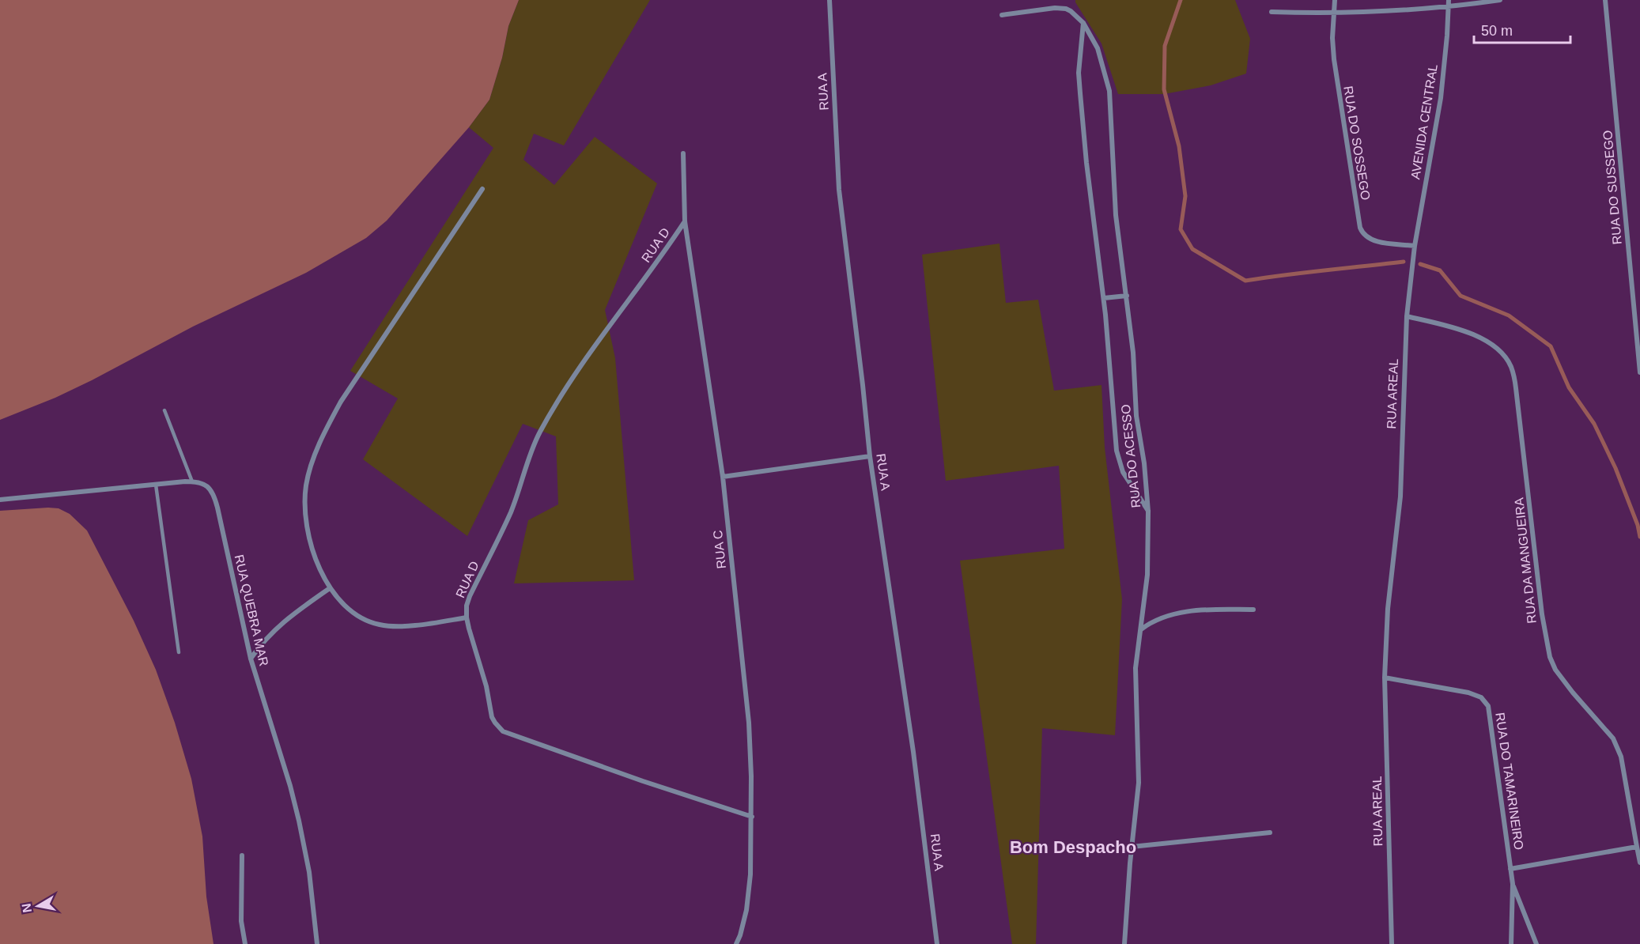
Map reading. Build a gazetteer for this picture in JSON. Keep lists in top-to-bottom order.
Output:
{
  "streets": {
    "street": [
      "RUA A",
      "AVENIDA CENTRAL",
      "RUA DO SOSSEGO",
      "RUA DO SUSSEGO",
      "RUA D",
      "RUA AREAL",
      "RUA DO ACESSO",
      "RUA C",
      "RUA DA MANGUEIRA",
      "RUA QUEBRA MAR",
      "RUA DO TAMARINEIRO"
    ]
  },
  "crossings": [
    ["AVENIDA CENTRAL", "RUA DO SOSSEGO"],
    ["AVENIDA CENTRAL", "RUA AREAL"],
    ["RUA DO SOSSEGO", "RUA AREAL"],
    ["RUA D", "RUA C"],
    ["RUA AREAL", "RUA DA MANGUEIRA"],
    ["RUA AREAL", "RUA DO TAMARINEIRO"]
  ],
  "districts": ["Bom Despacho"],
  "scale_bar": "50 m",
  "north": "left"
}
